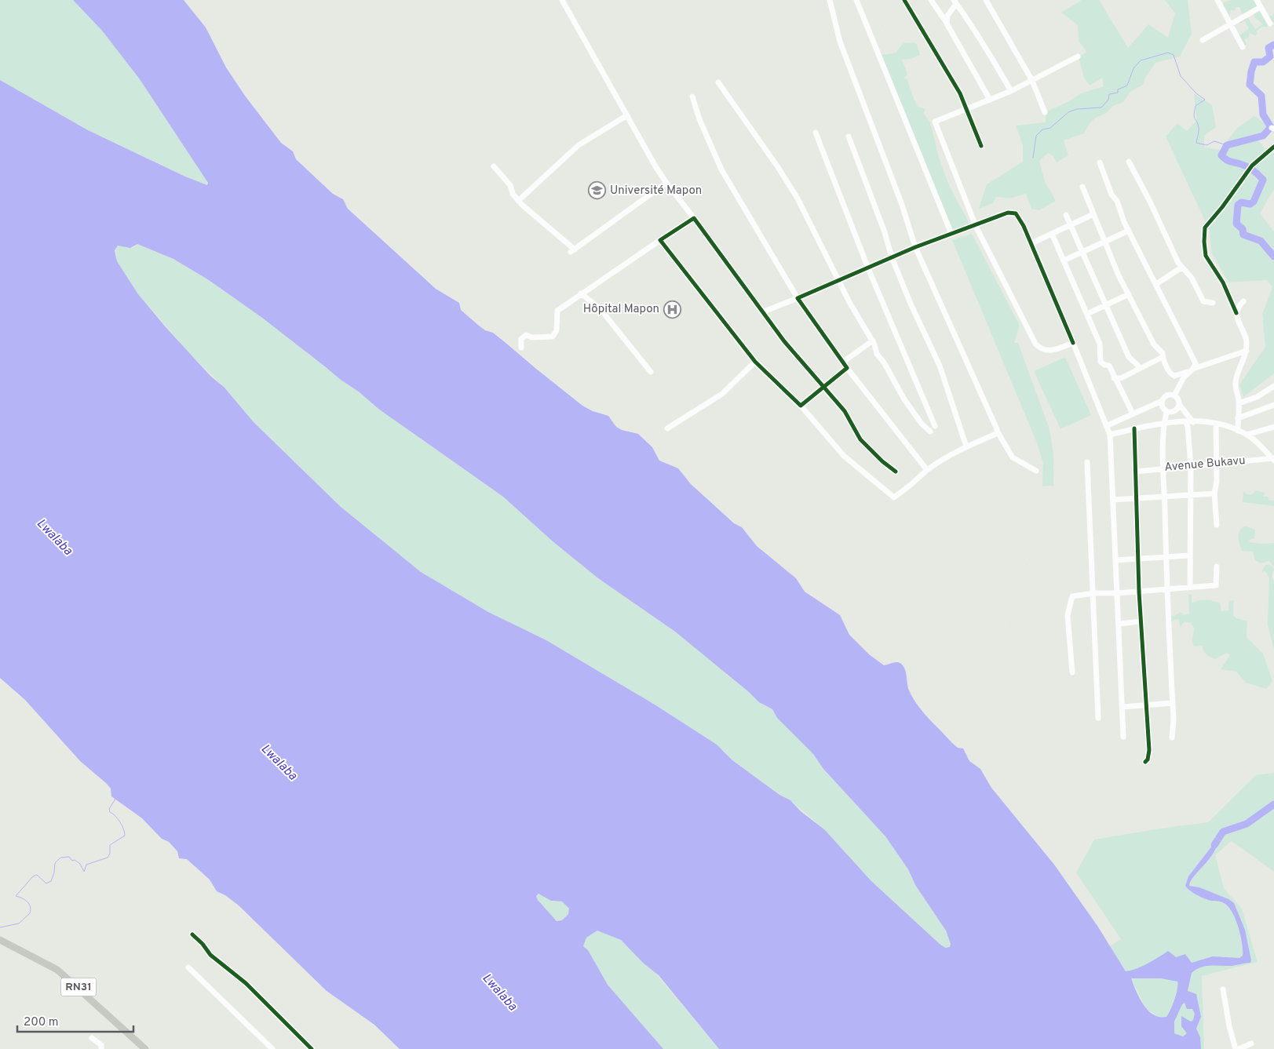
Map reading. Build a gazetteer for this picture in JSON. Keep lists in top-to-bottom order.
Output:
{
  "streets": {
    "main road": ["RN31"],
    "street": ["Avenue Bukavu"]
  },
  "water": ["Lwalaba"],
  "places": {
    "school or university": ["Université Mapon"],
    "hospital": ["Hôpital Mapon"]
  },
  "scale_bar": "200 m"
}
